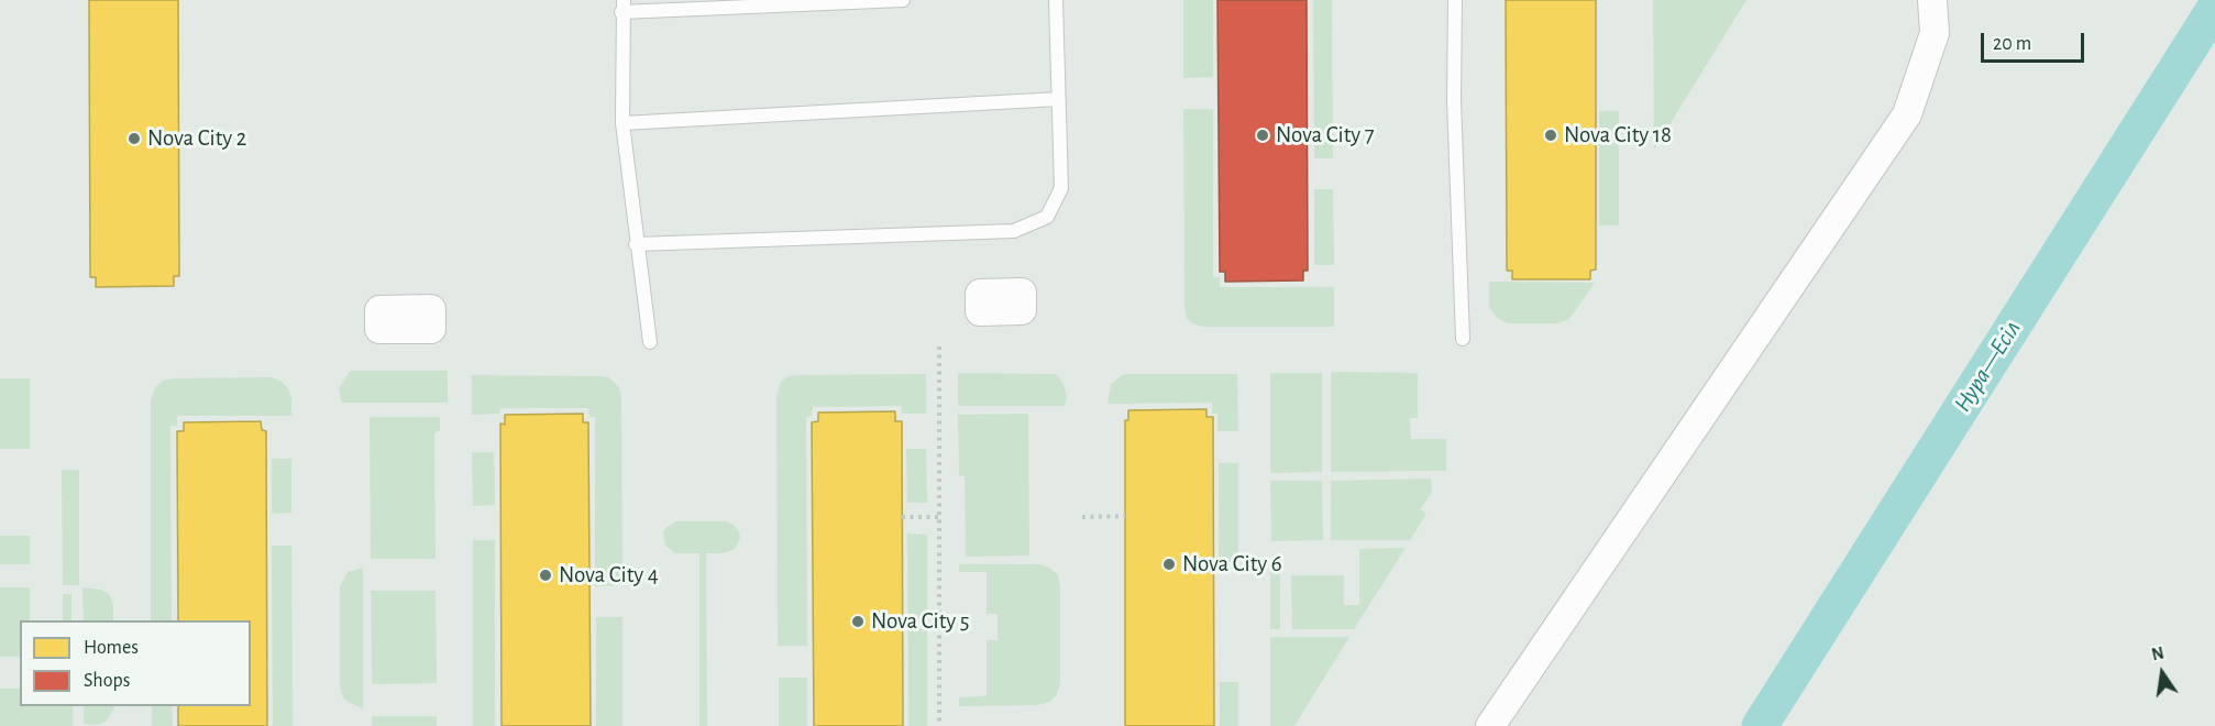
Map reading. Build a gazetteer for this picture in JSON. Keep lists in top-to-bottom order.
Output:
{
  "water": ["Нура—Есіл"],
  "places": [
    "Nova City 7",
    "Nova City 18",
    "Nova City 2",
    "Nova City 6",
    "Nova City 4",
    "Nova City 5"
  ],
  "legend": ["Homes", "Shops"],
  "scale_bar": "20 m",
  "north": "top"
}
